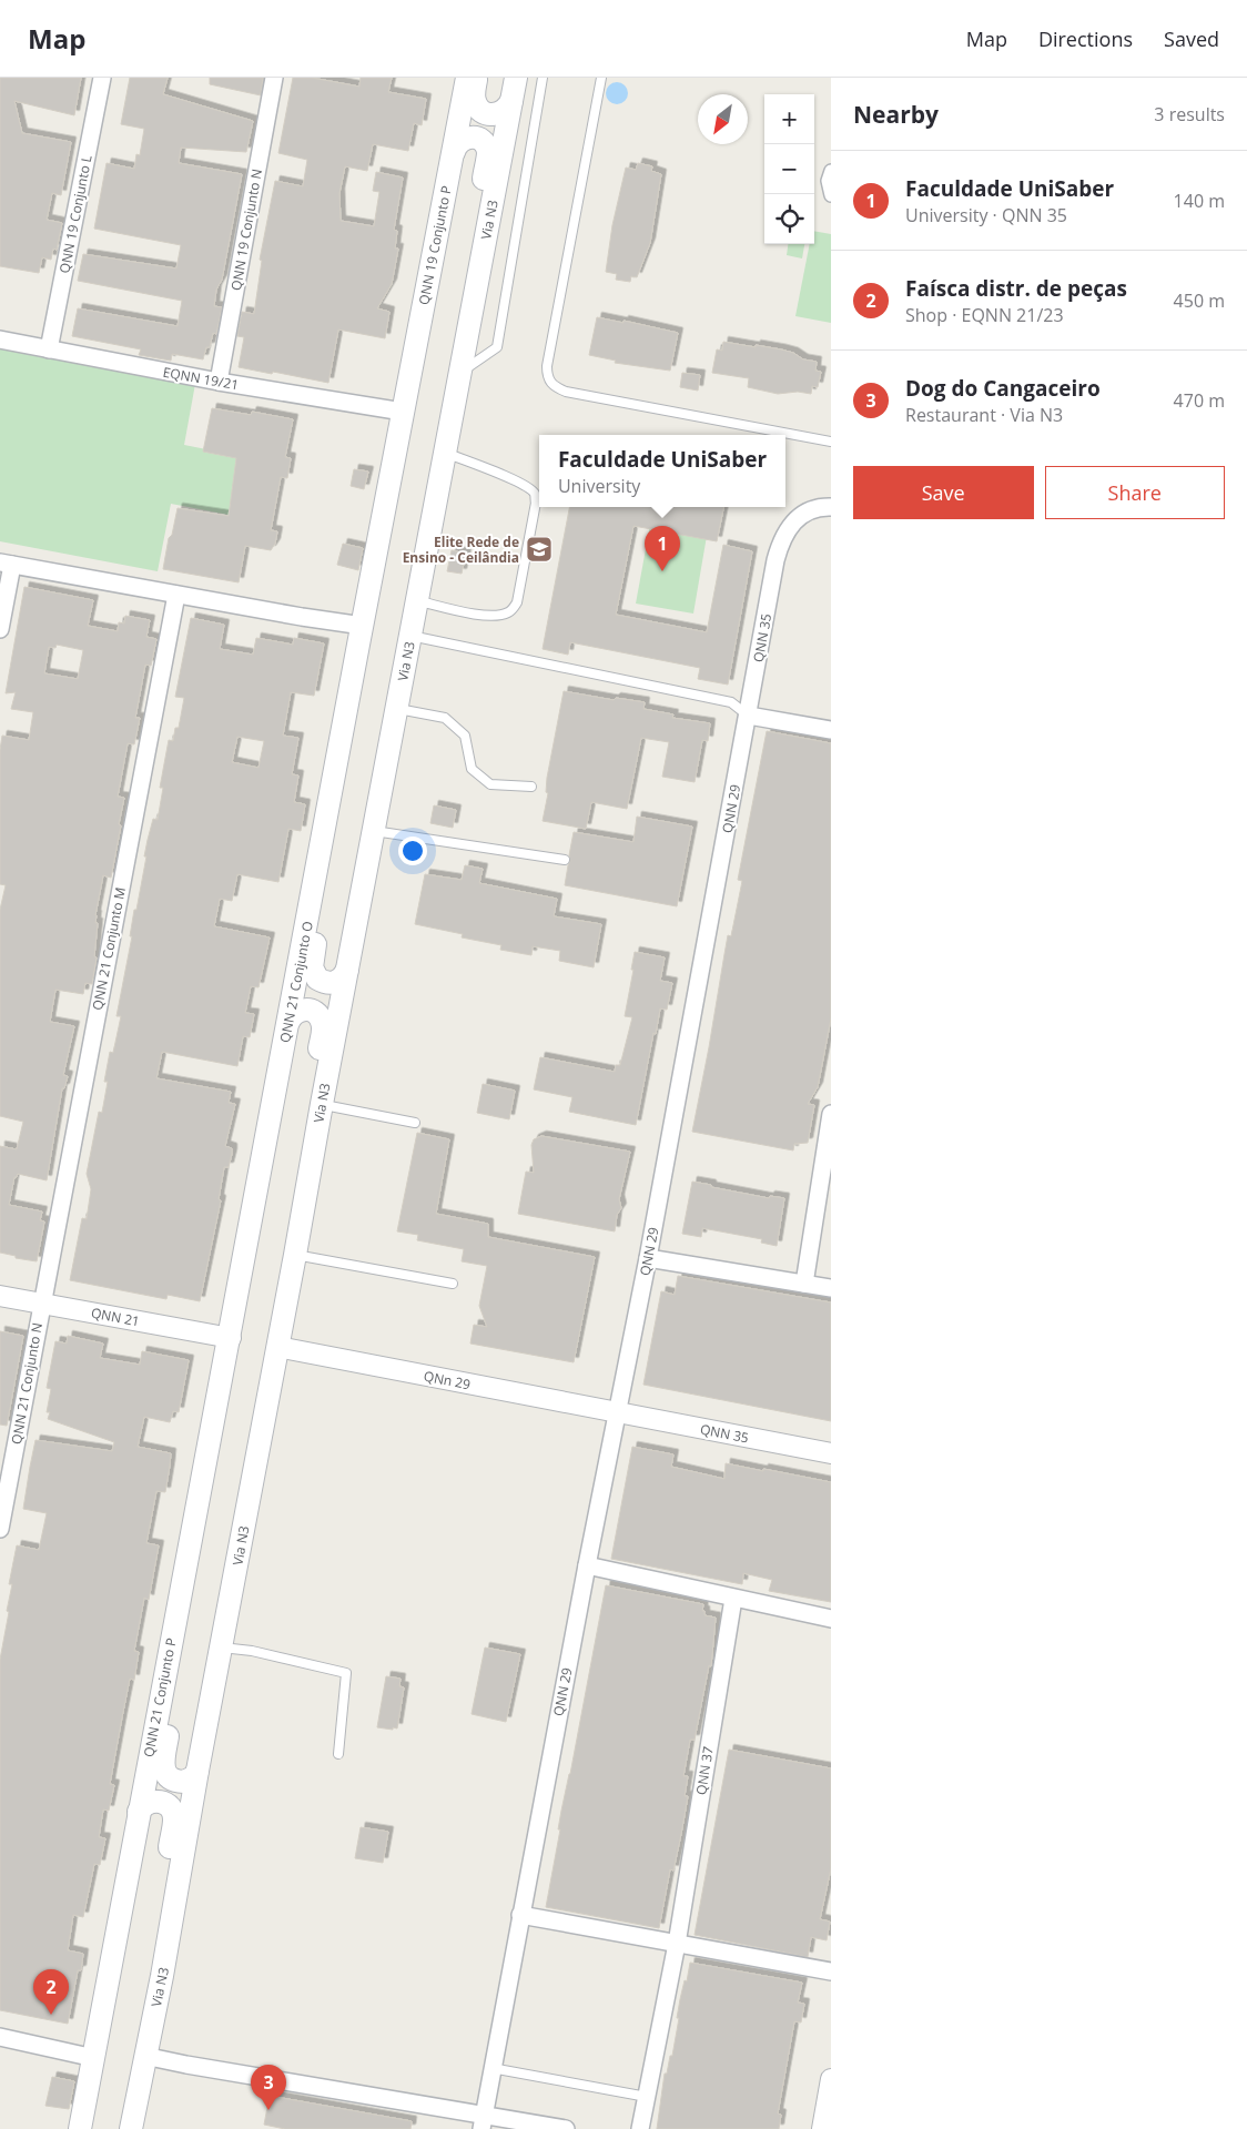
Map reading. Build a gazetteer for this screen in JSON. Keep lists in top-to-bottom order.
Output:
{
  "streets": {
    "main road": [
      "Via N3",
      "QNN 19 Conjunto P",
      "QNN 21 Conjunto O",
      "QNN 21 Conjunto P"
    ],
    "street": [
      "QNN 19 Conjunto L",
      "QNN 19 Conjunto N",
      "EQNN 19/21",
      "QNN 35",
      "QNN 29",
      "QNN 21 Conjunto M",
      "QNN 21",
      "QNn 29",
      "QNN 21 Conjunto N",
      "QNN 37"
    ]
  },
  "crossings": [
    ["QNN 19 Conjunto L", "EQNN 19/21"],
    ["Via N3", "QNn 29"],
    ["QNN 19 Conjunto N", "EQNN 19/21"],
    ["QNN 19 Conjunto P", "EQNN 19/21"],
    ["QNN 35", "QNN 29"],
    ["QNN 35", "QNn 29"],
    ["QNN 29", "QNn 29"],
    ["QNN 21 Conjunto M", "QNN 21"],
    ["QNN 21 Conjunto M", "QNN 21 Conjunto N"],
    ["QNN 21 Conjunto O", "QNN 21"],
    ["QNN 21 Conjunto O", "QNN 21 Conjunto P"],
    ["QNN 21", "QNN 21 Conjunto N"],
    ["QNN 21", "QNN 21 Conjunto P"]
  ],
  "places": {
    "school or university": ["Elite Rede de Ensino - Ceilândia"]
  },
  "north": "bottom left",
  "page": {
    "header": "Map",
    "nav": ["Map", "Directions", "Saved"],
    "heading": ["Nearby", "3 results"],
    "map_buttons": ["+", "−"],
    "list": [
      {
        "mark": "1",
        "name": "Faculdade UniSaber",
        "note": "University · QNN 35",
        "value": "140 m"
      },
      {
        "mark": "2",
        "name": "Faísca distr. de peças",
        "note": "Shop · EQNN 21/23",
        "value": "450 m"
      },
      {
        "mark": "3",
        "name": "Dog do Cangaceiro",
        "note": "Restaurant · Via N3",
        "value": "470 m"
      }
    ],
    "popup": ["Faculdade UniSaber", "University"],
    "buttons": ["Save", "Share"],
    "pins": ["1", "2", "3"]
  }
}
